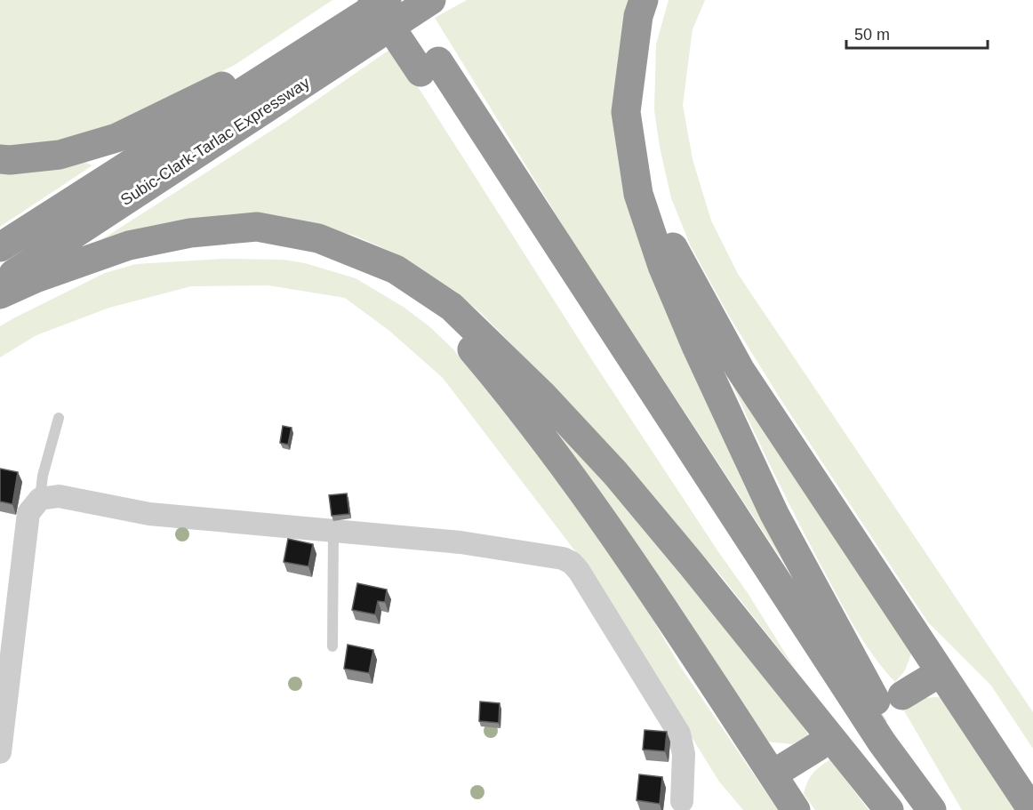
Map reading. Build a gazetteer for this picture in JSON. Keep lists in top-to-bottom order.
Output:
{
  "streets": {
    "highway": ["Subic-Clark-Tarlac Expressway"]
  },
  "scale_bar": "50 m"
}
